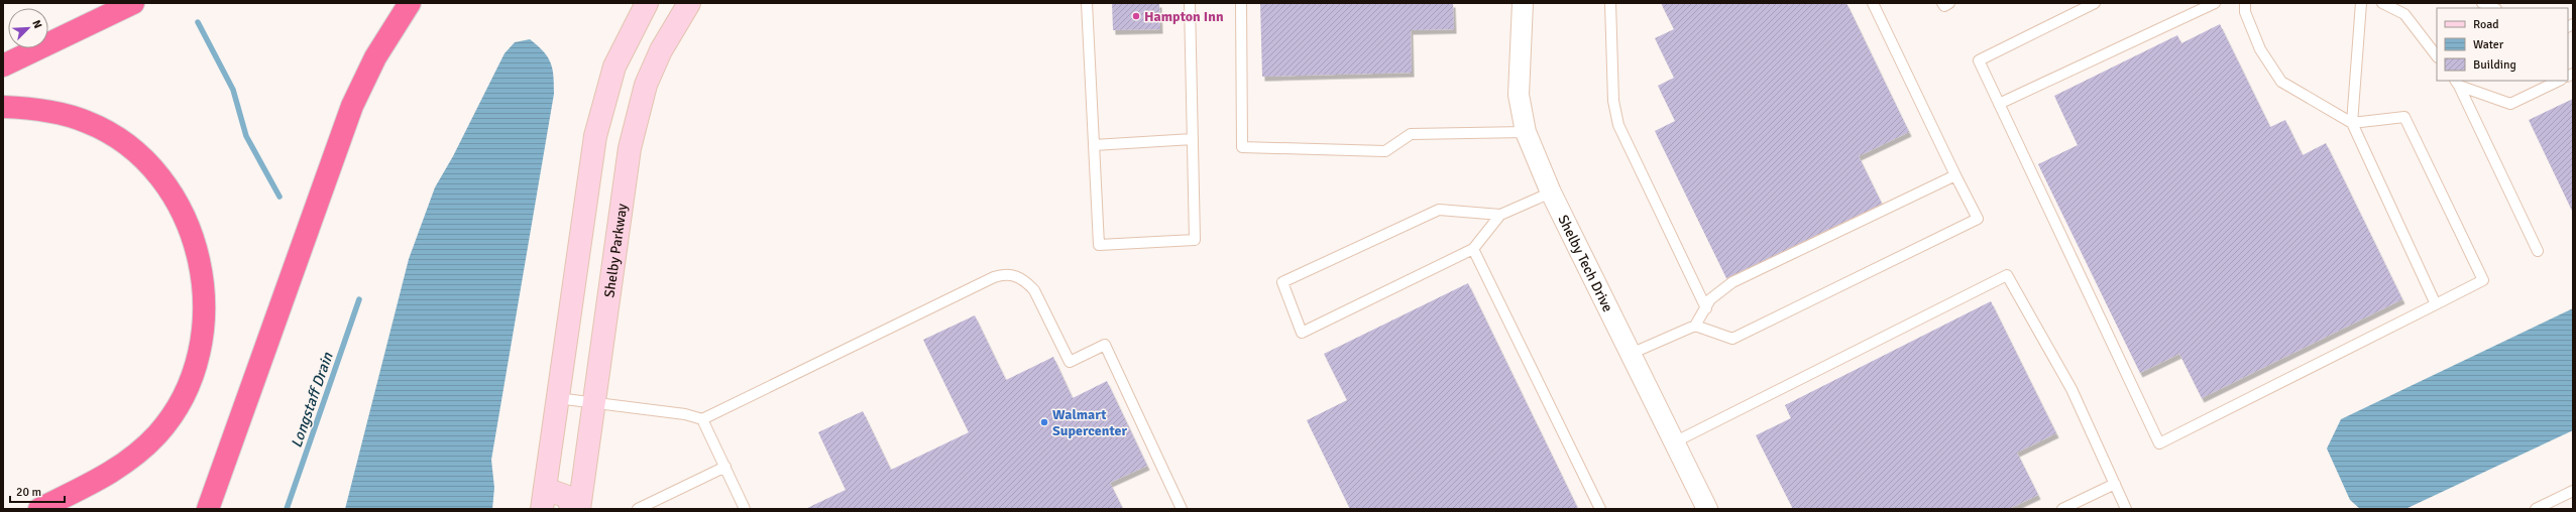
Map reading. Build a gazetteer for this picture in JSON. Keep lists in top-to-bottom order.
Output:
{
  "streets": {
    "street": ["Shelby Parkway", "Shelby Tech Drive"]
  },
  "water": ["Longstaff Drain"],
  "places": ["Hampton Inn", "Walmart Supercenter"],
  "legend": ["Road", "Water", "Building"],
  "scale_bar": "20 m",
  "north": "top right"
}
